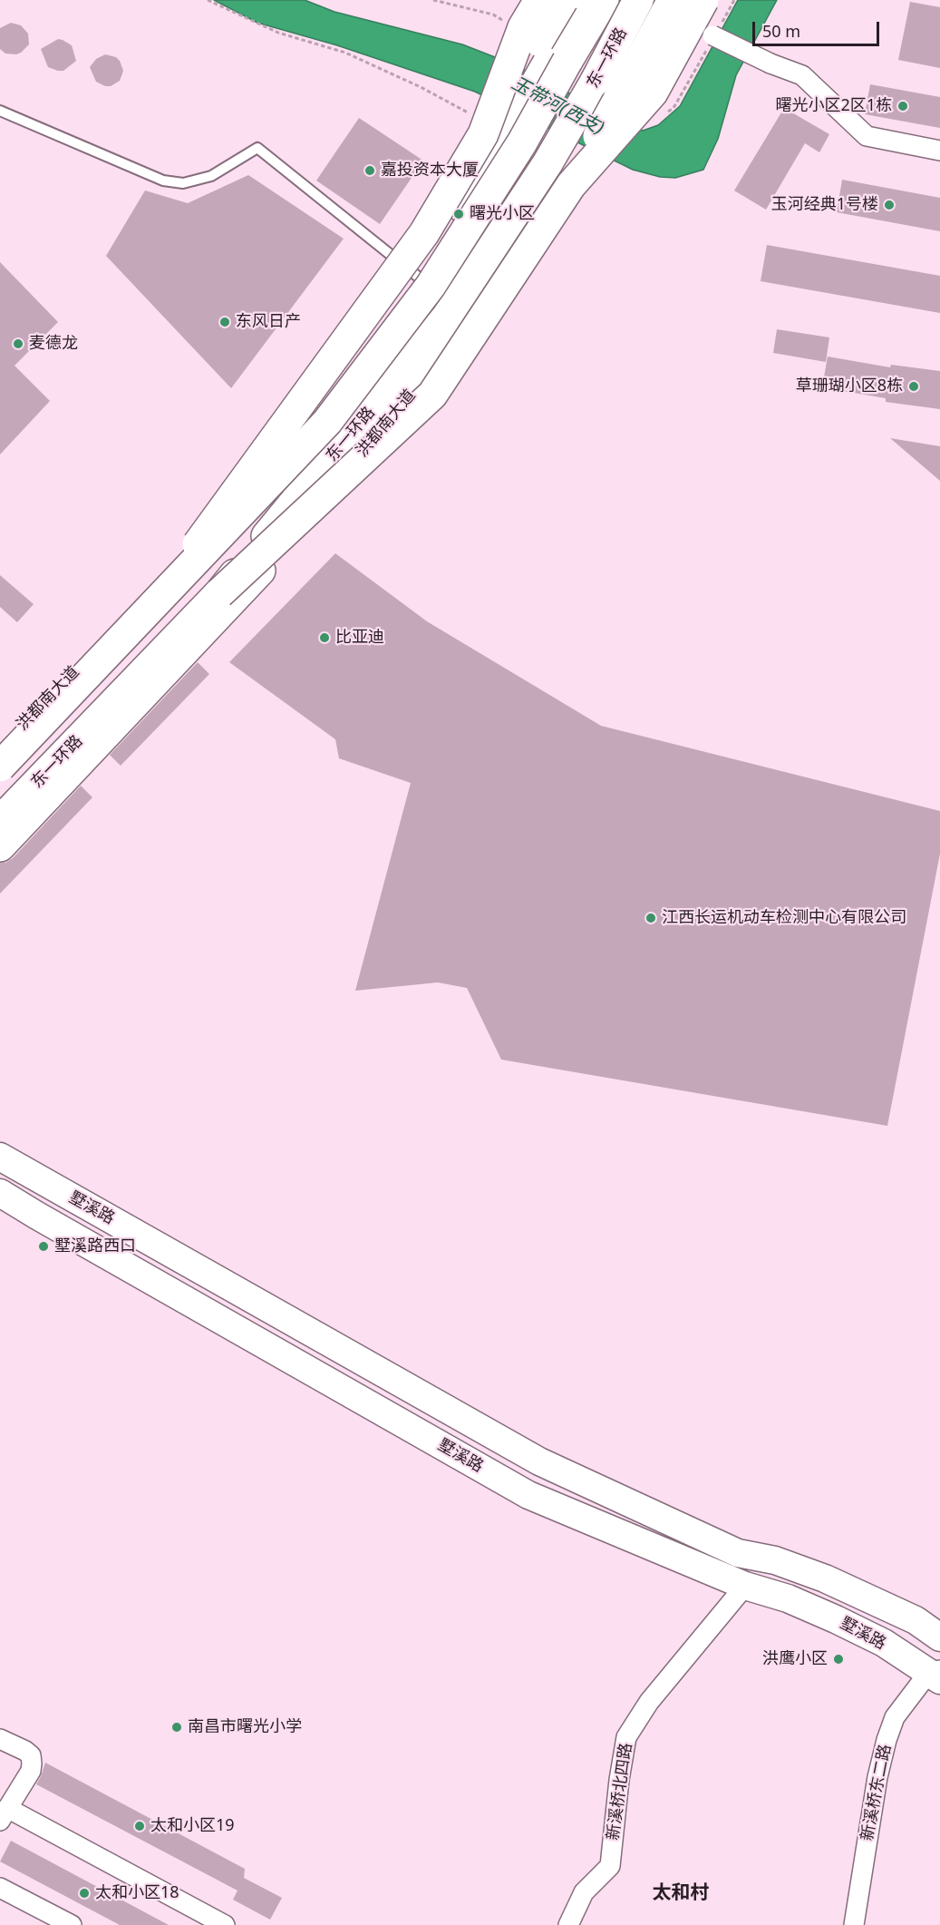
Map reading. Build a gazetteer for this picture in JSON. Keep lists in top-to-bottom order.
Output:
{
  "streets": {
    "main road": ["东一环路", "洪都南大道"],
    "street": ["墅溪路", "新溪桥北四路", "新溪桥东二路"]
  },
  "crossings": [
    ["东一环路", "洪都南大道"],
    ["墅溪路", "新溪桥北四路"],
    ["墅溪路", "新溪桥东二路"]
  ],
  "districts": ["太和村"],
  "water": ["玉带河(西支)"],
  "places": [
    "曙光小区2区1栋",
    "嘉投资本大厦",
    "玉河经典1号楼",
    "曙光小区",
    "东风日产",
    "麦德龙",
    "草珊瑚小区8栋",
    "比亚迪",
    "江西长运机动车检测中心有限公司",
    "墅溪路西口",
    "洪鹰小区",
    "南昌市曙光小学",
    "太和小区19",
    "太和小区18"
  ],
  "scale_bar": "50 m"
}
